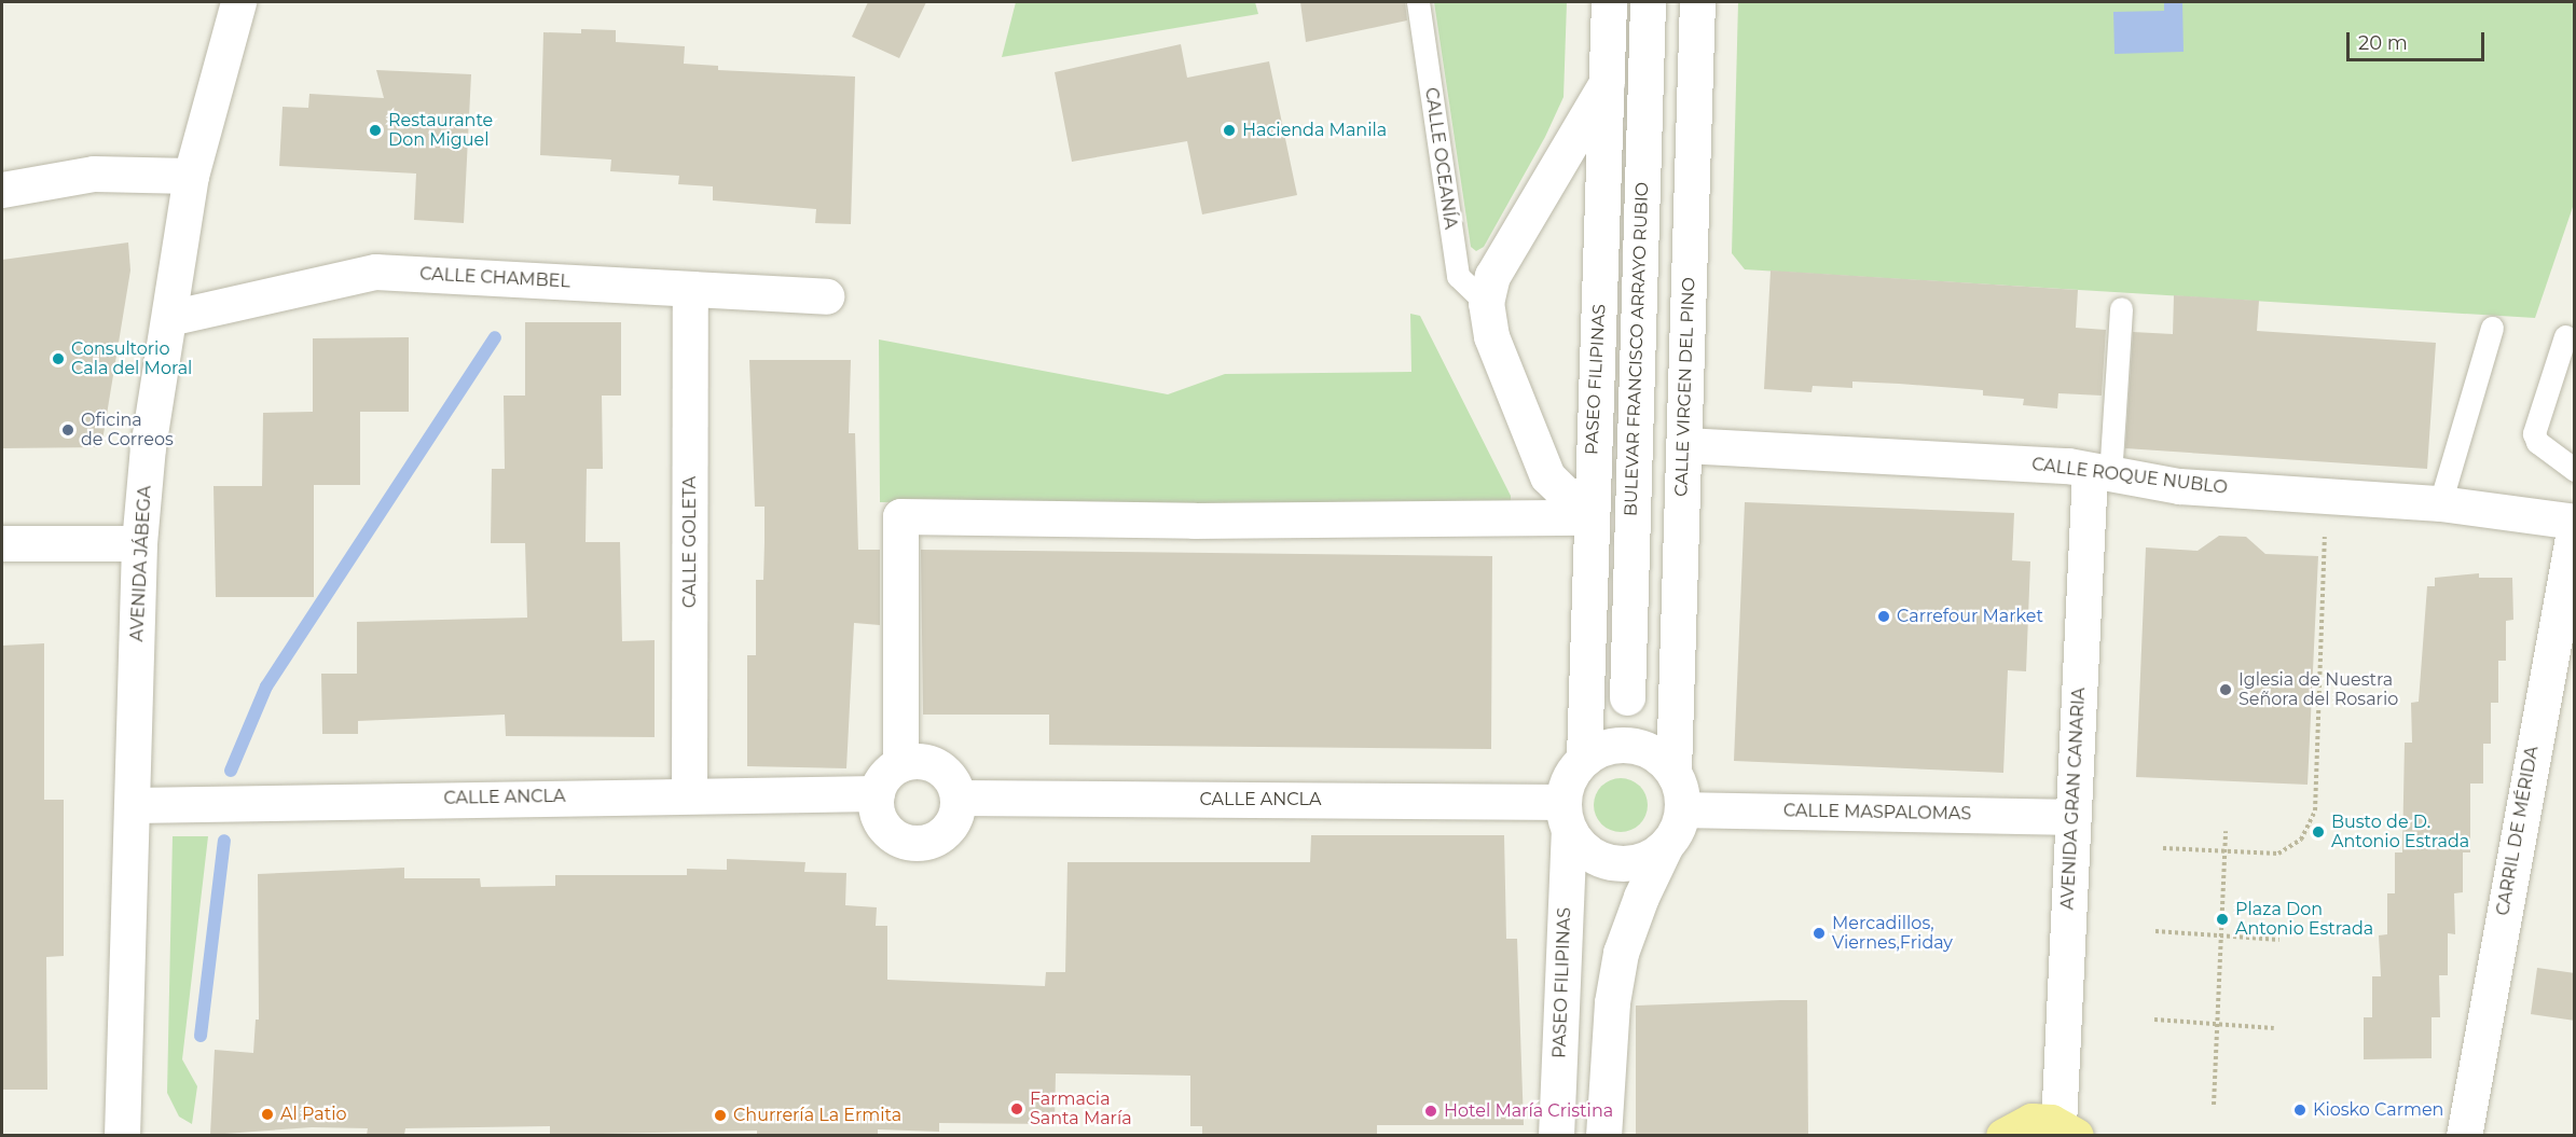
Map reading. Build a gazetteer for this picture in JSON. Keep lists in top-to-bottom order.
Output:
{
  "streets": {
    "street": [
      "CALLE CHAMBEL",
      "BULEVAR FRANCISCO ARRAYO RUBIO",
      "PASEO FILIPINAS",
      "CALLE VIRGEN DEL PINO",
      "CALLE ROQUE NUBLO",
      "CALLE GOLETA",
      "AVENIDA JÁBEGA",
      "CALLE ANCLA",
      "AVENIDA GRAN CANARIA",
      "CALLE MASPALOMAS",
      "CARRIL DE MÉRIDA"
    ],
    "lane": ["CALLE OCEANÍA"]
  },
  "crossings": [
    ["CALLE CHAMBEL", "CALLE GOLETA"],
    ["CALLE CHAMBEL", "AVENIDA JÁBEGA"],
    ["PASEO FILIPINAS", "CALLE VIRGEN DEL PINO"],
    ["PASEO FILIPINAS", "CALLE ANCLA"],
    ["PASEO FILIPINAS", "CALLE MASPALOMAS"],
    ["CALLE VIRGEN DEL PINO", "CALLE ROQUE NUBLO"],
    ["CALLE VIRGEN DEL PINO", "CALLE ANCLA"],
    ["CALLE VIRGEN DEL PINO", "CALLE MASPALOMAS"],
    ["CALLE ROQUE NUBLO", "AVENIDA GRAN CANARIA"],
    ["CALLE ROQUE NUBLO", "CARRIL DE MÉRIDA"],
    ["CALLE GOLETA", "CALLE ANCLA"],
    ["AVENIDA JÁBEGA", "CALLE ANCLA"],
    ["CALLE ANCLA", "CALLE MASPALOMAS"],
    ["AVENIDA GRAN CANARIA", "CALLE MASPALOMAS"]
  ],
  "places": [
    "Restaurante Don Miguel",
    "Hacienda Manila",
    "Consultorio Cala del Moral",
    "Oficina de Correos",
    "Carrefour Market",
    "Iglesia de Nuestra Señora del Rosario",
    "Busto de D. Antonio Estrada",
    "Plaza Don Antonio Estrada",
    "Mercadillos, Viernes,Friday",
    "Farmacia Santa María",
    "Kiosko Carmen",
    "Hotel María Cristina",
    "Al Patio",
    "Churrería La Ermita"
  ],
  "scale_bar": "20 m"
}
